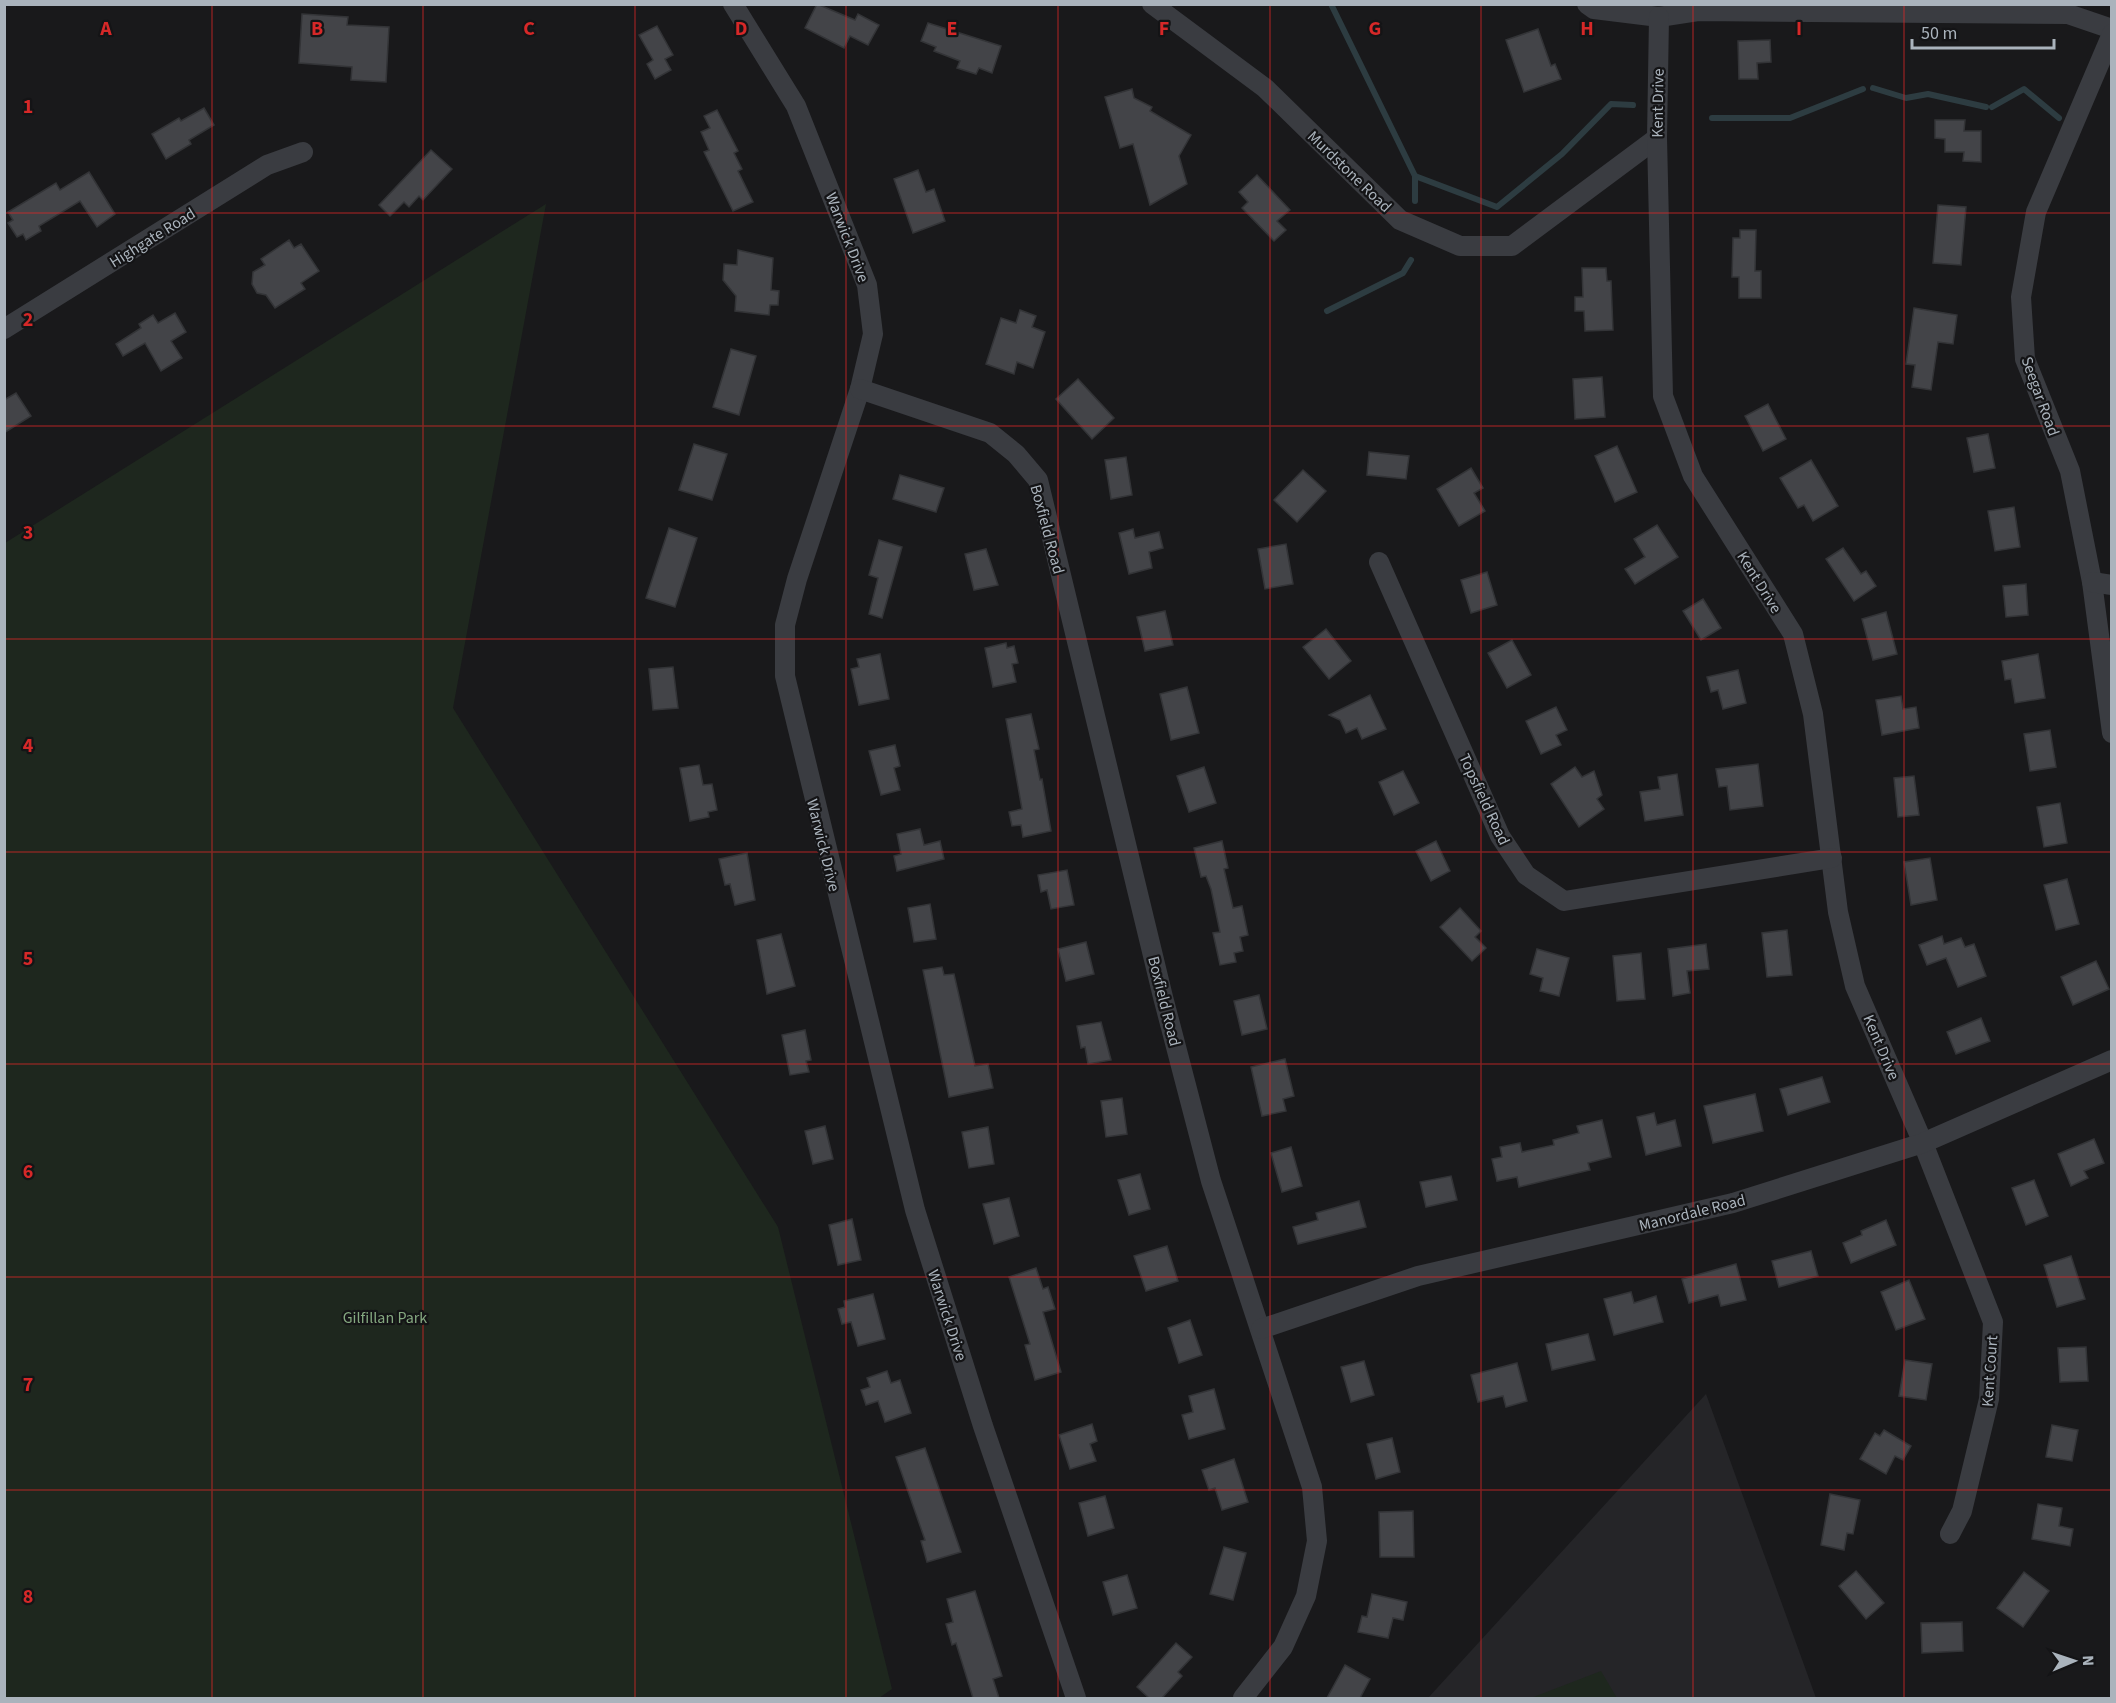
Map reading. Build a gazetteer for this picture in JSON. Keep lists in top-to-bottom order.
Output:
{
  "streets": {
    "street": [
      "Kent Drive",
      "Murdstone Road",
      "Highgate Road",
      "Warwick Drive",
      "Seegar Road",
      "Boxfield Road",
      "Topsfield Road",
      "Manordale Road",
      "Kent Court"
    ]
  },
  "crossings": [
    ["Kent Drive", "Murdstone Road"],
    ["Kent Drive", "Topsfield Road"],
    ["Kent Drive", "Manordale Road"],
    ["Kent Drive", "Kent Court"],
    ["Warwick Drive", "Boxfield Road"],
    ["Boxfield Road", "Manordale Road"],
    ["Manordale Road", "Kent Court"]
  ],
  "parks": ["Gilfillan Park"],
  "scale_bar": "50 m",
  "north": "right",
  "grid": {
    "columns": [
      "A",
      "B",
      "C",
      "D",
      "E",
      "F",
      "G",
      "H",
      "I"
    ],
    "rows": [
      "1",
      "2",
      "3",
      "4",
      "5",
      "6",
      "7",
      "8"
    ]
  }
}
